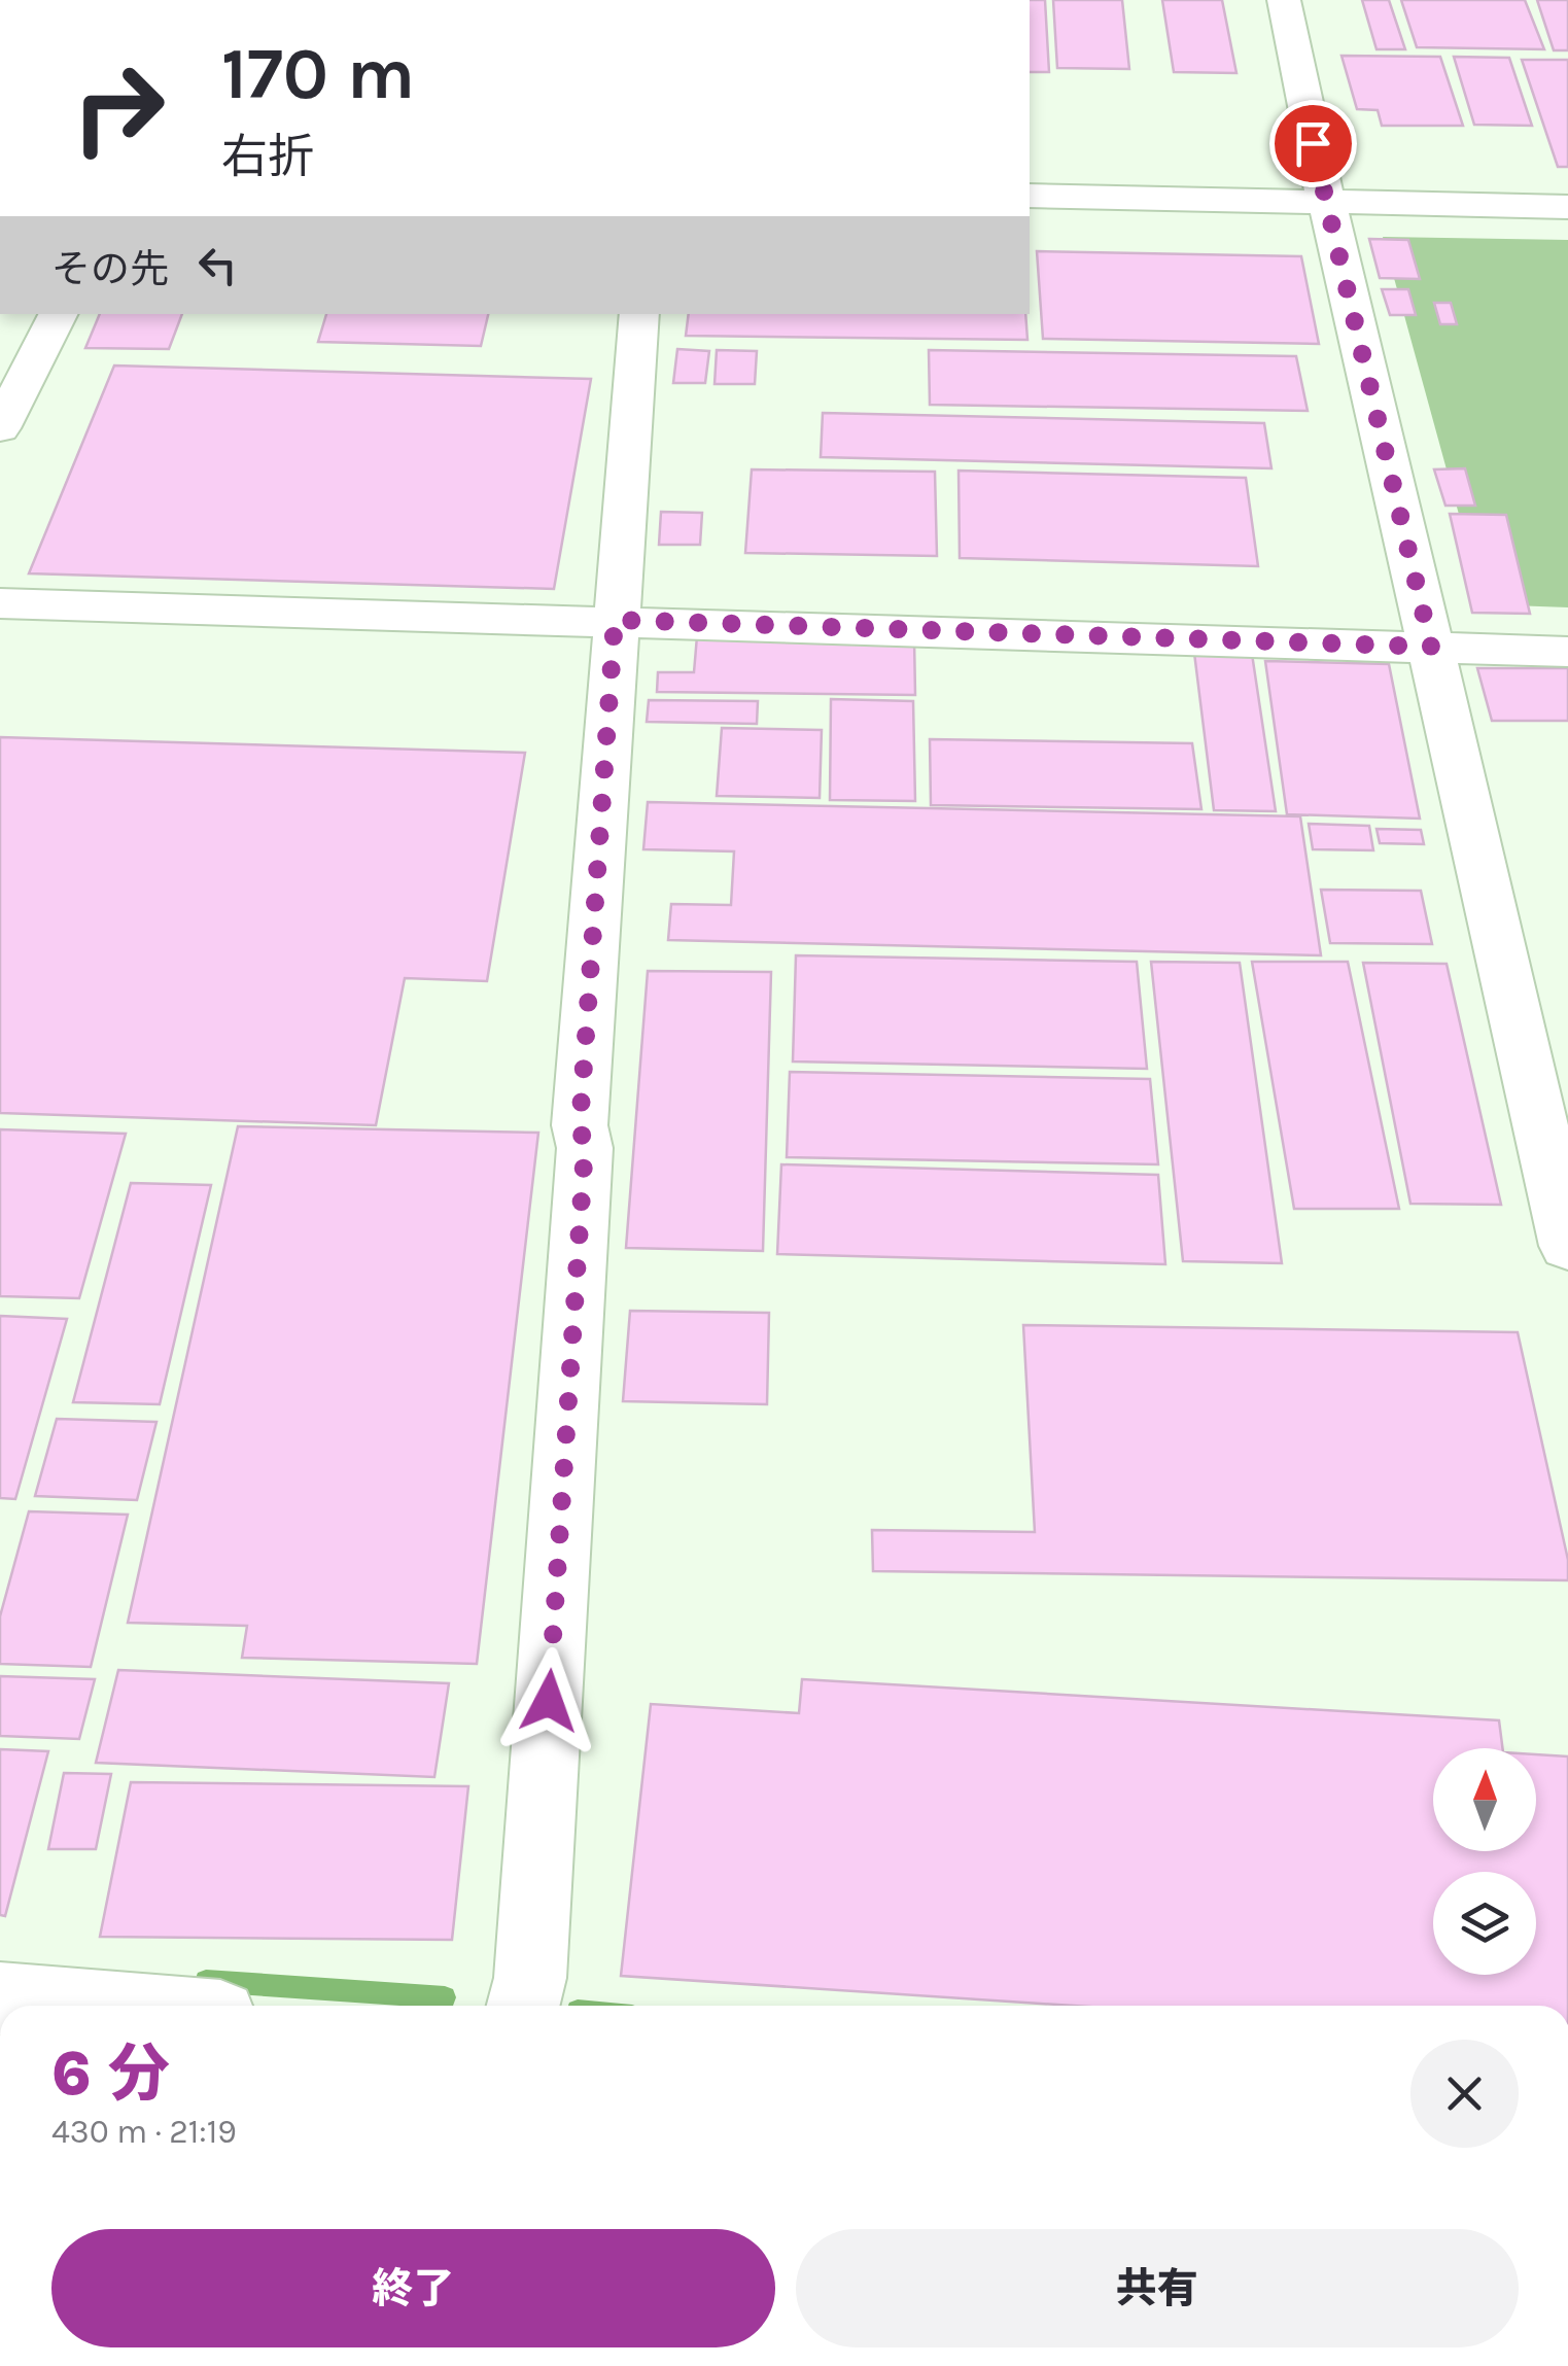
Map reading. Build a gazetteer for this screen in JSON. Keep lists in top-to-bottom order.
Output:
{
  "north": "top",
  "page": {
    "turn": ["170 m", "右折"],
    "then": "その先",
    "heading": ["6 分", "430 m · 21:19"],
    "buttons": ["終了", "共有"]
  }
}
